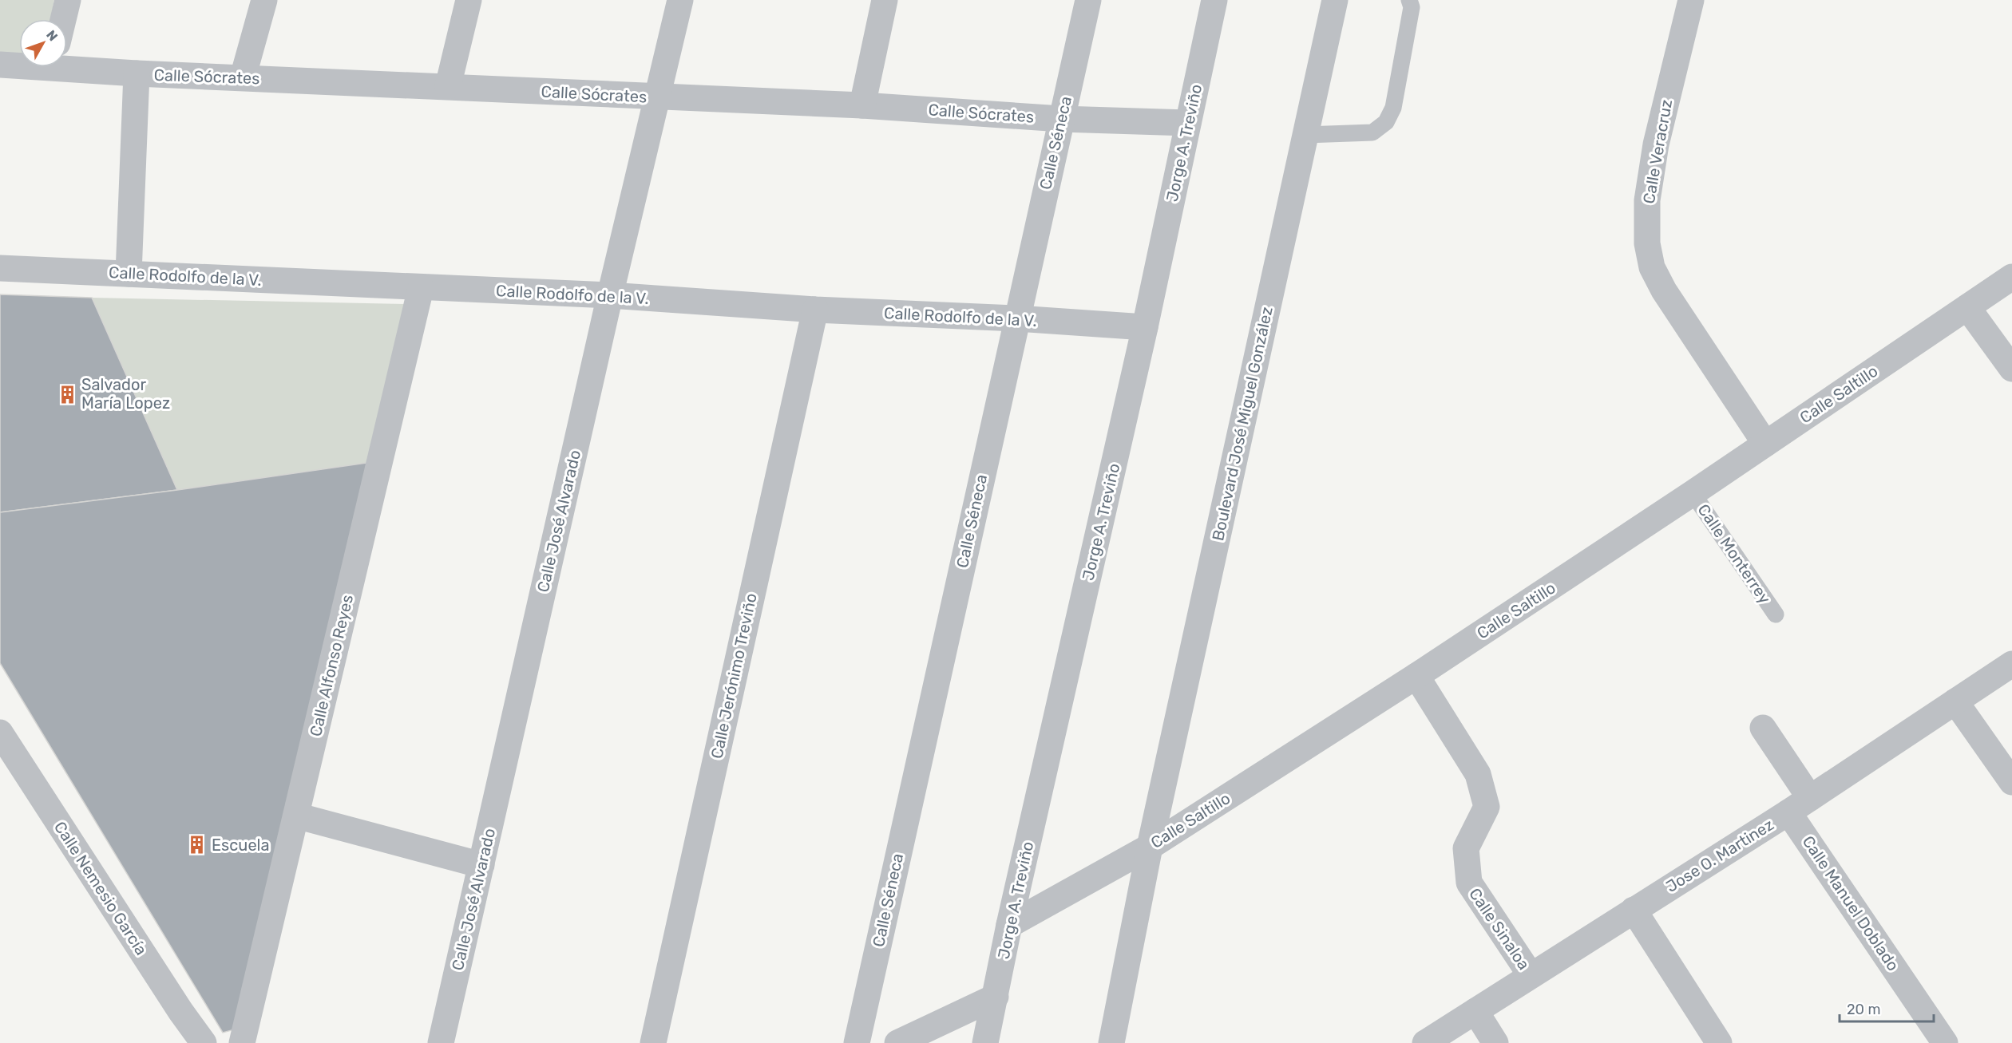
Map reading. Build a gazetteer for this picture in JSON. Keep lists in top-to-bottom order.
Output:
{
  "streets": {
    "street": [
      "Calle Sócrates",
      "Calle Séneca",
      "Jorge A. Treviño",
      "Calle Veracruz",
      "Calle Rodolfo de la V.",
      "Calle Saltillo",
      "Boulevard José Miguel González",
      "Calle José Alvarado",
      "Calle Alfonso Reyes",
      "Calle Jerónimo Treviño",
      "Jose O. Martinez",
      "Calle Nemesio García",
      "Calle Manuel Doblado",
      "Calle Sinaloa"
    ],
    "lane": ["Calle Monterrey"]
  },
  "crossings": [
    ["Calle Sócrates", "Calle Séneca"],
    ["Calle Sócrates", "Jorge A. Treviño"],
    ["Calle Sócrates", "Calle José Alvarado"],
    ["Calle Séneca", "Calle Rodolfo de la V."],
    ["Jorge A. Treviño", "Calle Rodolfo de la V."],
    ["Jorge A. Treviño", "Calle Saltillo"],
    ["Calle Veracruz", "Calle Saltillo"],
    ["Calle Rodolfo de la V.", "Calle José Alvarado"],
    ["Calle Rodolfo de la V.", "Calle Alfonso Reyes"],
    ["Calle Rodolfo de la V.", "Calle Jerónimo Treviño"],
    ["Calle Saltillo", "Boulevard José Miguel González"],
    ["Calle Saltillo", "Calle Monterrey"],
    ["Calle Saltillo", "Calle Sinaloa"],
    ["Jose O. Martinez", "Calle Manuel Doblado"],
    ["Jose O. Martinez", "Calle Sinaloa"]
  ],
  "places": {
    "building": ["Salvador María Lopez", "Escuela"]
  },
  "scale_bar": "20 m",
  "north": "top right"
}
